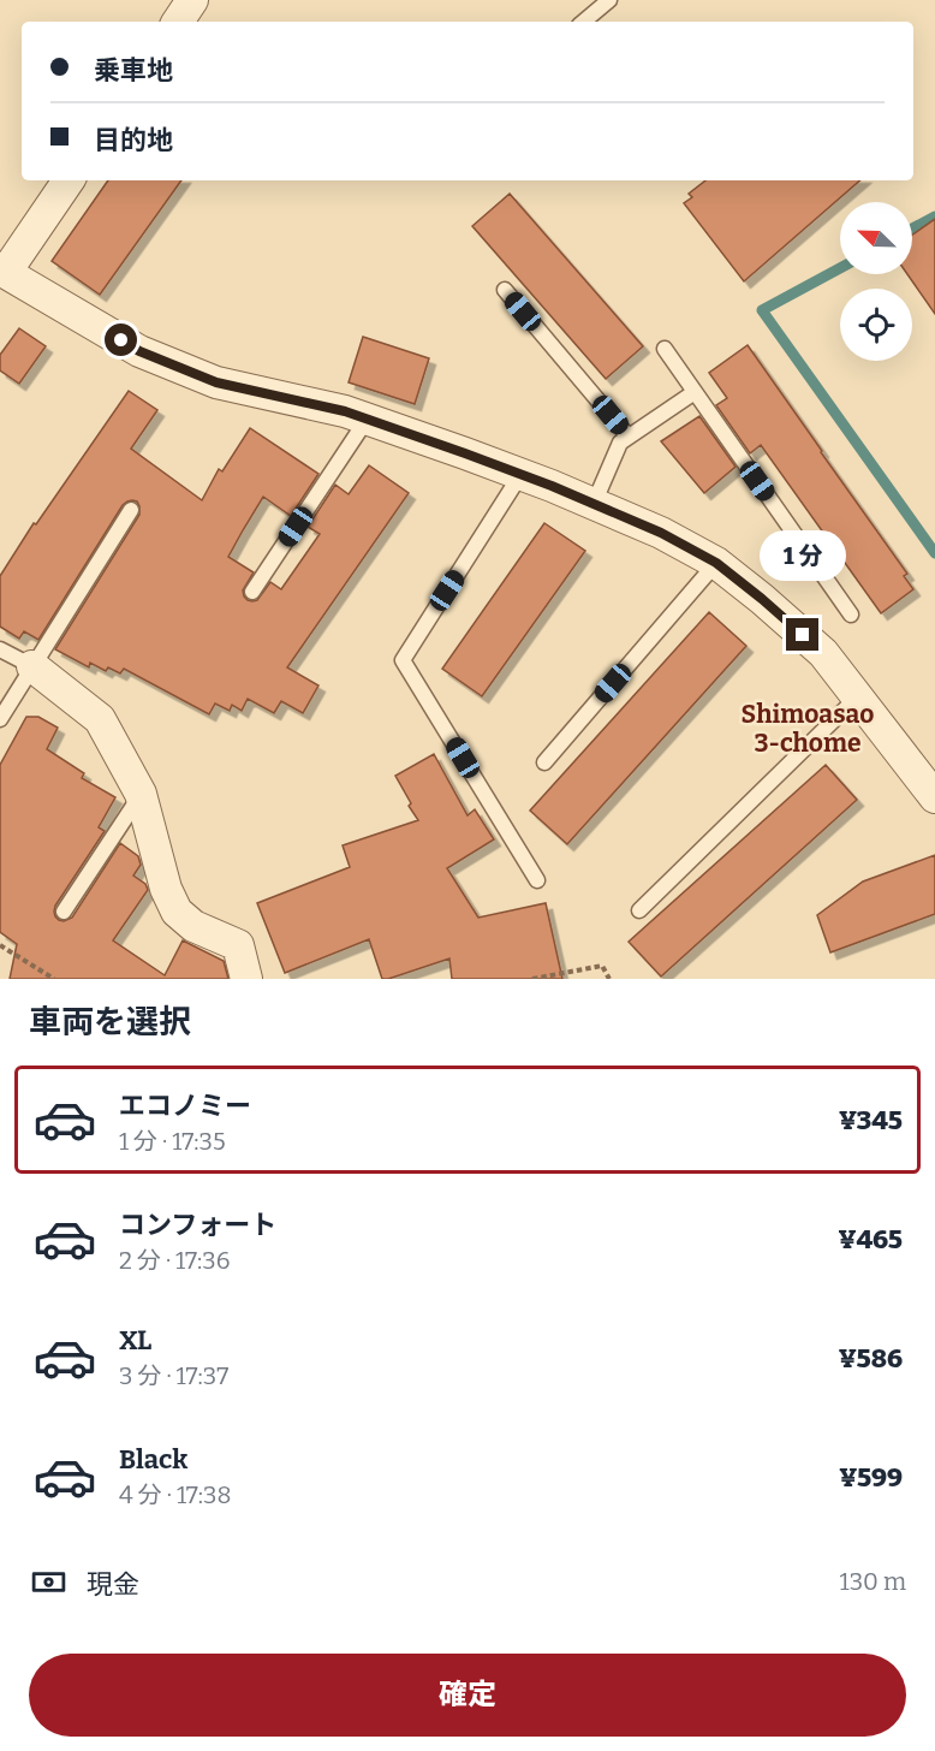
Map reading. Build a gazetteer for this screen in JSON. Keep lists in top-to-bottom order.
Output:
{
  "districts": ["Shimoasao 3-chome"],
  "north": "top left",
  "page": {
    "banner": ["乗車地", "目的地"],
    "bubble": "1 分",
    "heading": "車両を選択",
    "list": [
      {
        "name": "エコノミー",
        "note": "1 分 · 17:35",
        "value": "¥345"
      },
      {
        "name": "コンフォート",
        "note": "2 分 · 17:36",
        "value": "¥465"
      },
      {
        "name": "XL",
        "note": "3 分 · 17:37",
        "value": "¥586"
      },
      {
        "name": "Black",
        "note": "4 分 · 17:38",
        "value": "¥599"
      }
    ],
    "pay": ["現金", "130 m"],
    "buttons": "確定"
  }
}
